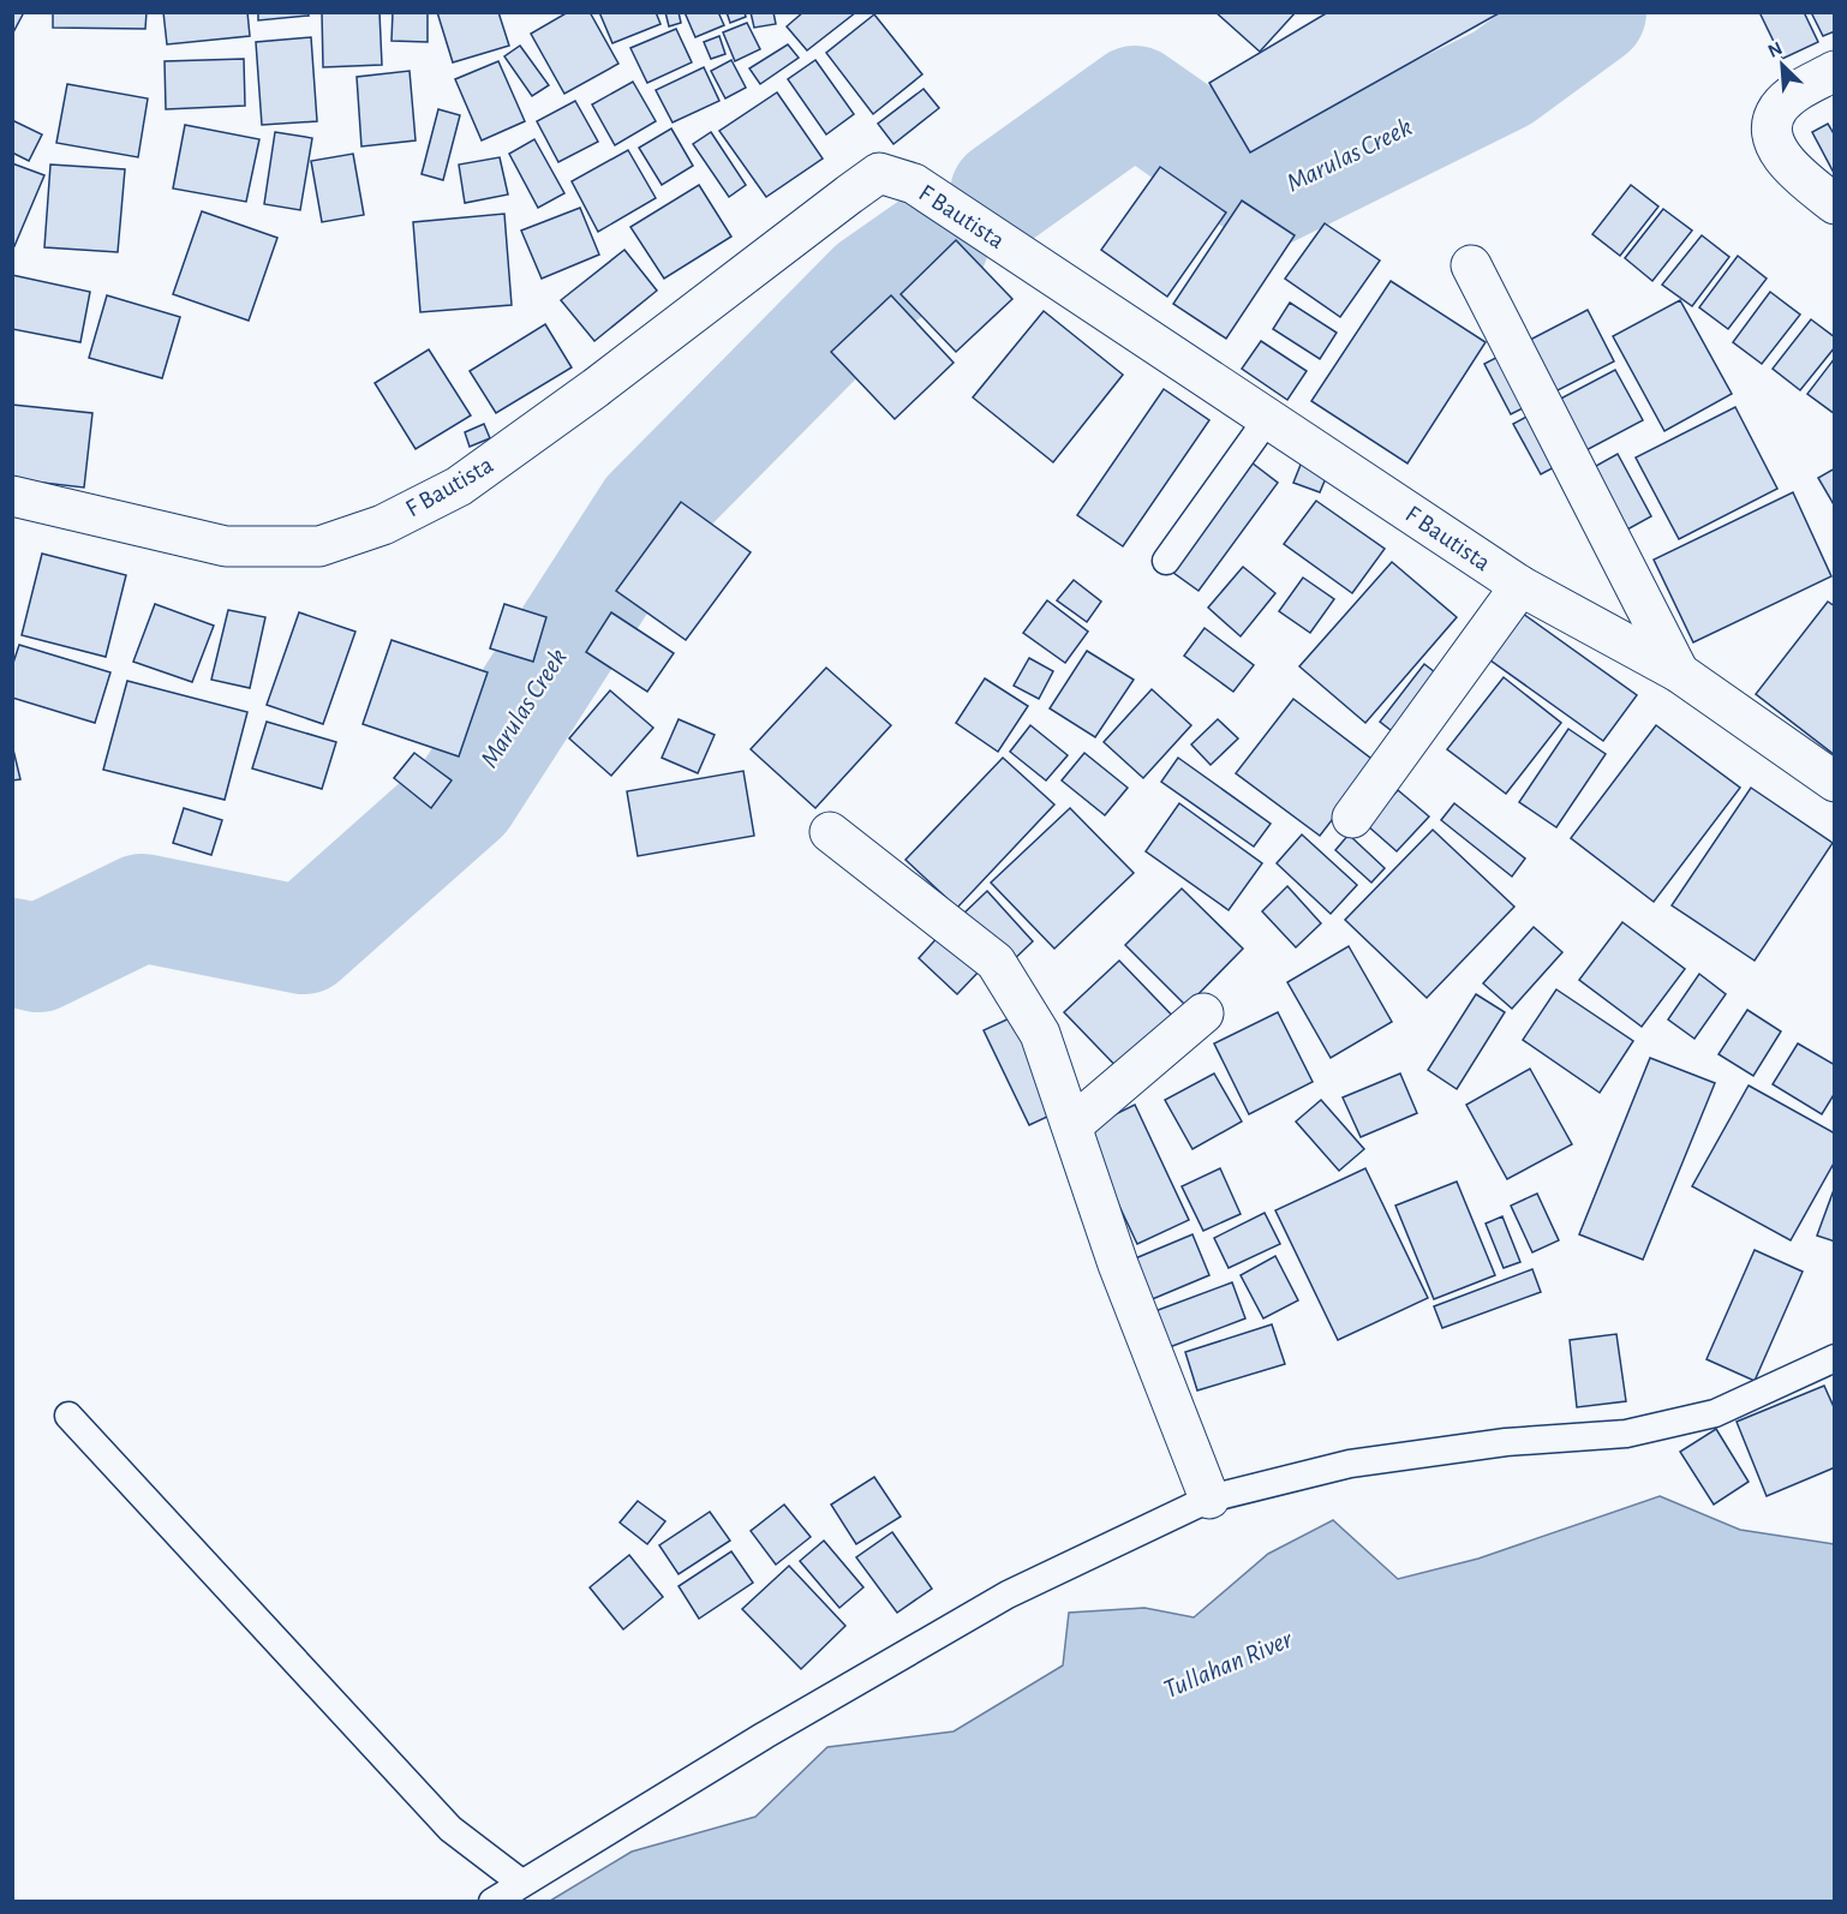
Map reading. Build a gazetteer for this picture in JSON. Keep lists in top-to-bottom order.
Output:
{
  "streets": {
    "street": ["F Bautista"]
  },
  "water": ["Marulas Creek", "Tullahan River"],
  "north": "top left"
}
